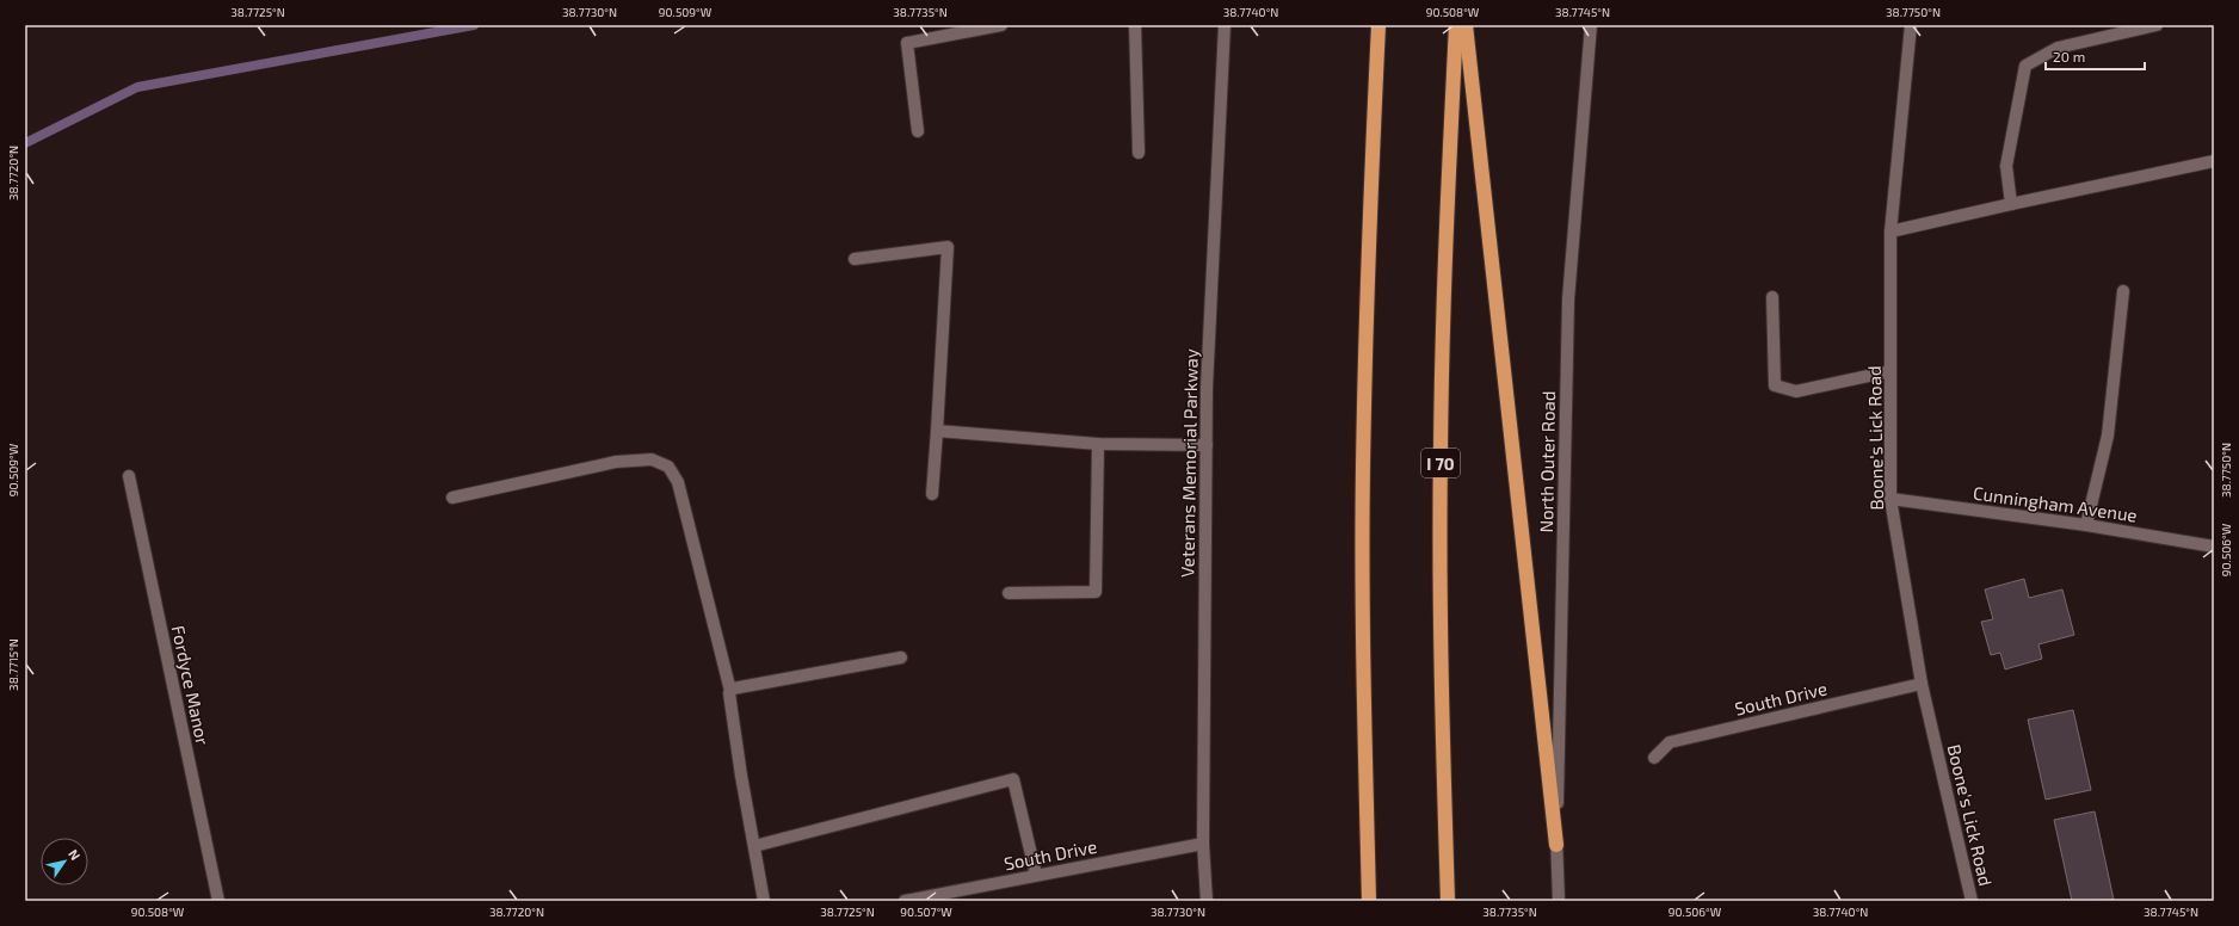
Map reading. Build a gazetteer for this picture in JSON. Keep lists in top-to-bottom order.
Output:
{
  "streets": {
    "highway": ["I 70"],
    "street": [
      "Boone's Lick Road",
      "North Outer Road",
      "Veterans Memorial Parkway",
      "Cunningham Avenue",
      "Fordyce Manor",
      "South Drive"
    ]
  },
  "crossings": [
    ["Boone's Lick Road", "Cunningham Avenue"],
    ["Boone's Lick Road", "South Drive"],
    ["Veterans Memorial Parkway", "South Drive"]
  ],
  "scale_bar": "20 m",
  "north": "top right",
  "coordinates": [
    "38.7725°N",
    "38.7730°N",
    "90.509°W",
    "38.7735°N",
    "38.7740°N",
    "90.508°W",
    "38.7745°N",
    "38.7750°N",
    "38.7720°N",
    "90.506°W",
    "38.7715°N",
    "90.507°W"
  ]
}
